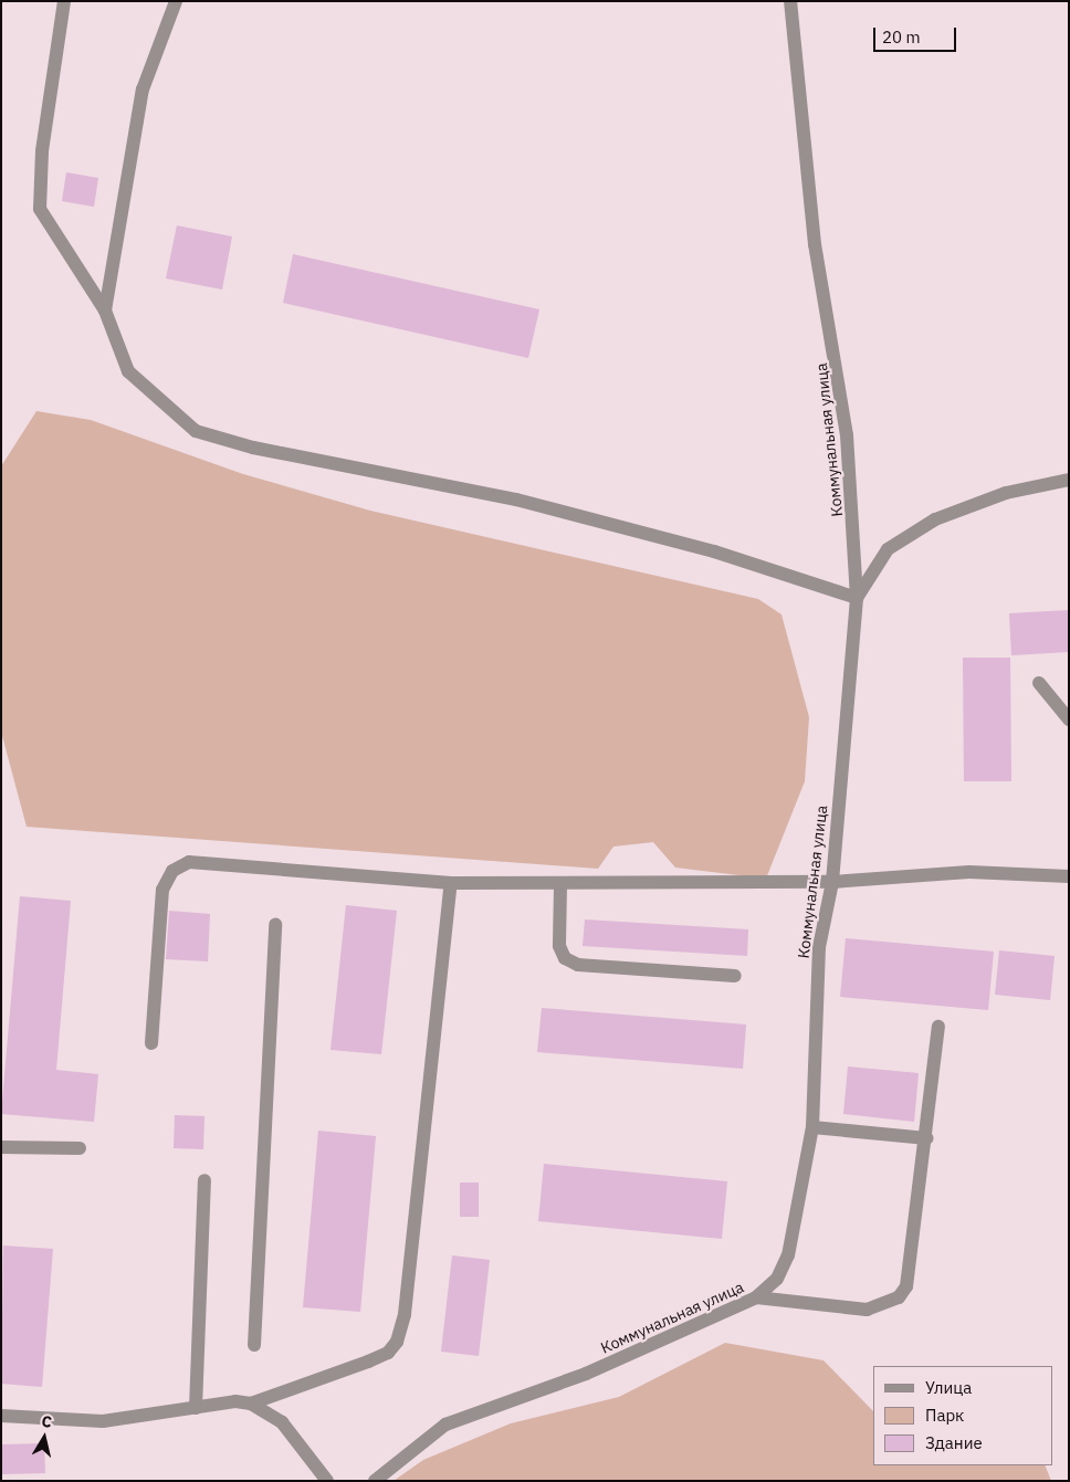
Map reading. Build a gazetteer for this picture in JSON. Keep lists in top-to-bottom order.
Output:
{
  "streets": {
    "street": ["Коммунальная улица"]
  },
  "legend": ["Улица", "Парк", "Здание"],
  "scale_bar": "20 m",
  "north": "top"
}
